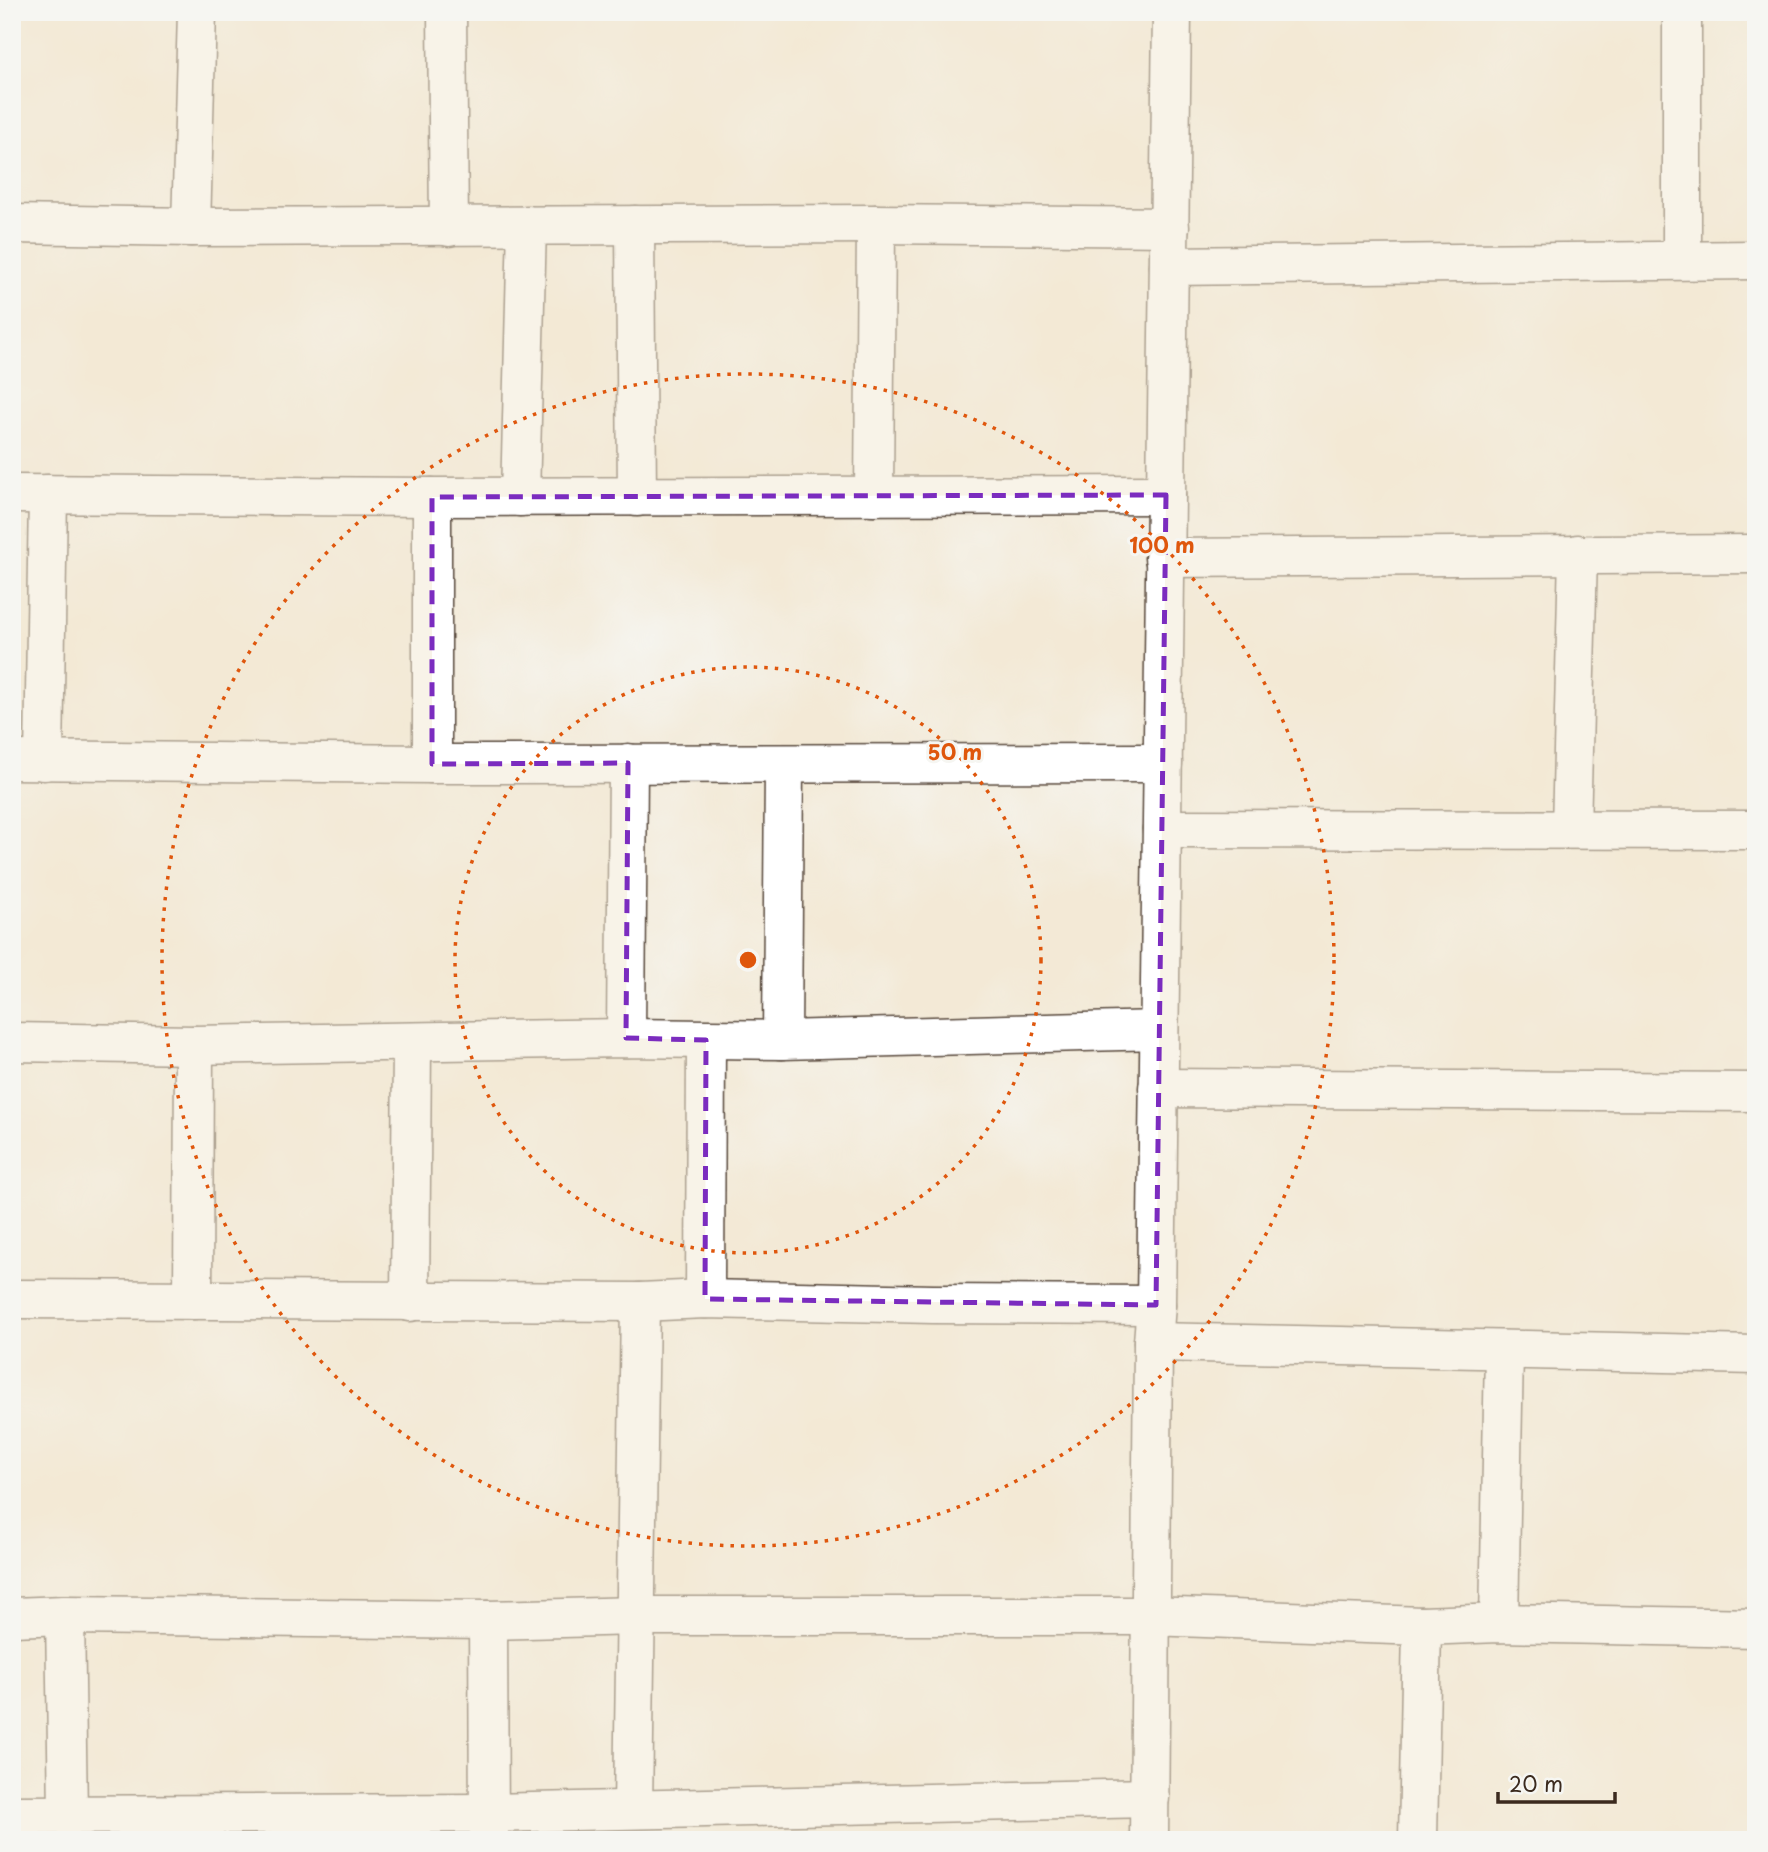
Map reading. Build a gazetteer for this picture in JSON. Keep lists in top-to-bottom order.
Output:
{
  "scale_bar": "20 m",
  "rings": ["100 m", "50 m"]
}
